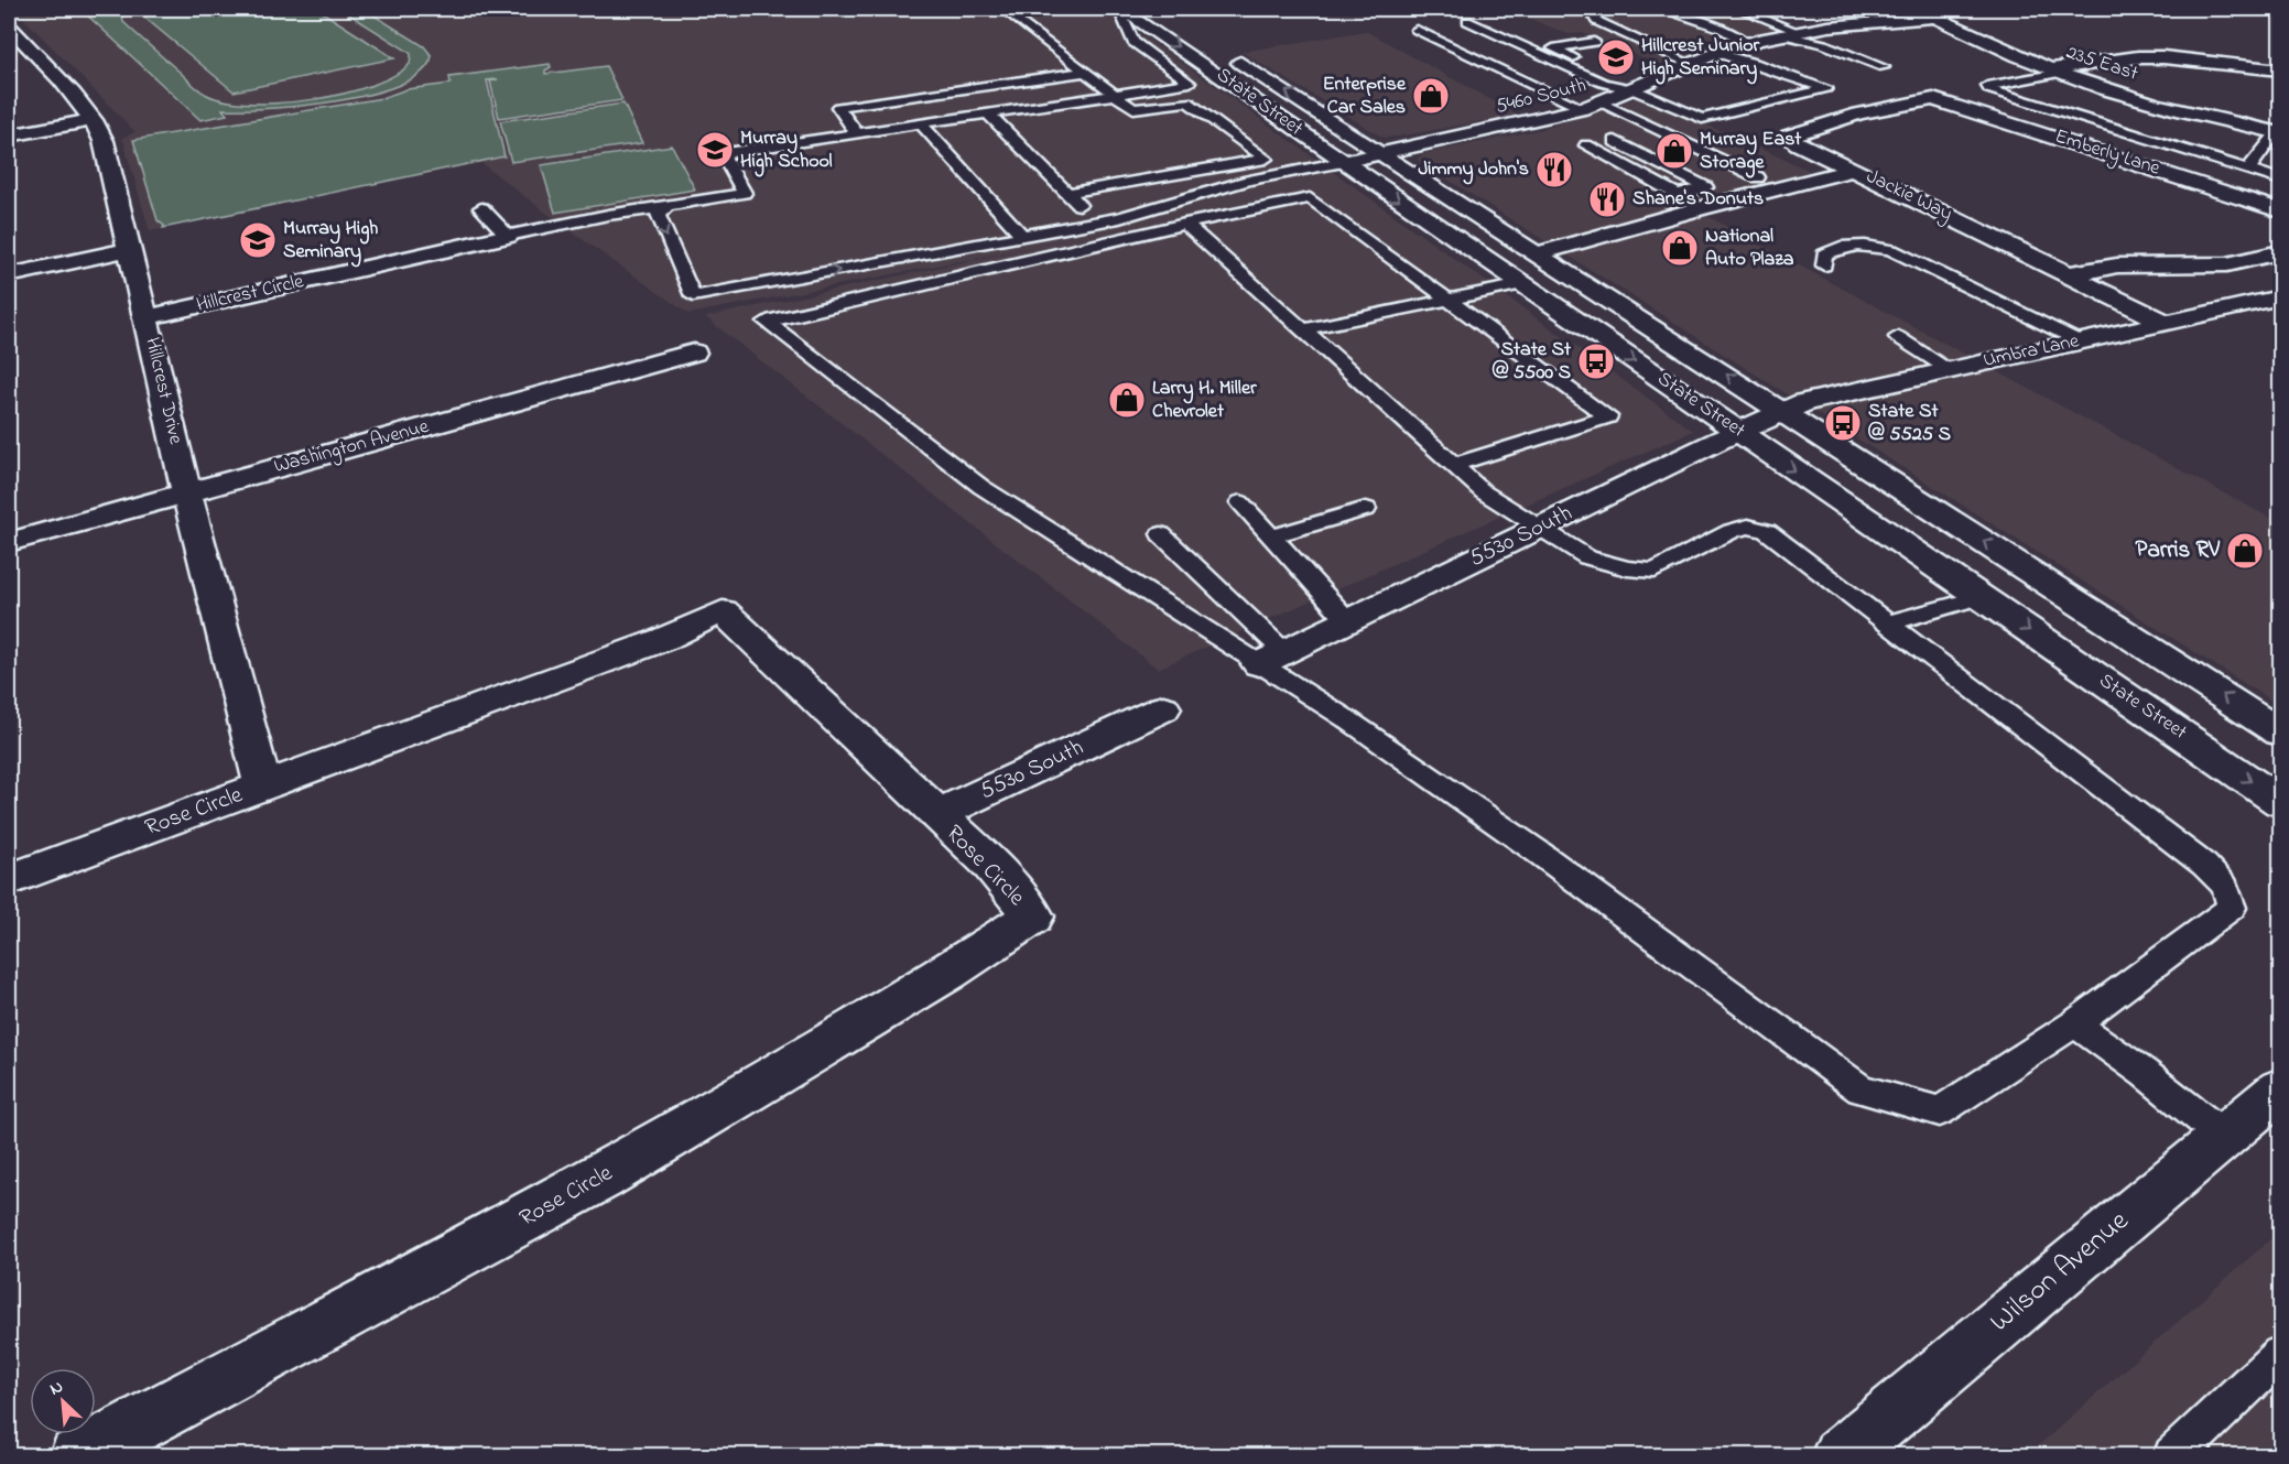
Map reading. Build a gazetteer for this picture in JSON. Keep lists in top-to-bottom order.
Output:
{
  "streets": {
    "street": [
      "235 East",
      "5460 South",
      "State Street",
      "Emberly Lane",
      "Jackie Way",
      "Hillcrest Circle",
      "Umbra Lane",
      "Hillcrest Drive",
      "Washington Avenue",
      "5530 South",
      "Rose Circle",
      "Wilson Avenue"
    ]
  },
  "crossings": [
    ["235 East", "5460 South"],
    ["5460 South", "State Street"],
    ["State Street", "Umbra Lane"],
    ["State Street", "5530 South"],
    ["Emberly Lane", "Jackie Way"],
    ["Jackie Way", "Umbra Lane"],
    ["Hillcrest Circle", "Hillcrest Drive"],
    ["Umbra Lane", "5530 South"],
    ["Hillcrest Drive", "Washington Avenue"],
    ["Hillcrest Drive", "Rose Circle"],
    ["5530 South", "Rose Circle"]
  ],
  "places": {
    "school or university": ["Hillcrest Junior High Seminary", "Murray High School", "Murray High Seminary"],
    "shop": [
      "Enterprise Car Sales",
      "Murray East Storage",
      "National Auto Plaza",
      "Larry H. Miller Chevrolet",
      "Parris RV"
    ],
    "restaurant": ["Jimmy John's", "Shane's Donuts"],
    "bus stop": ["State St @ 5500 S", "State St @ 5525 S"]
  },
  "north": "top left"
}
